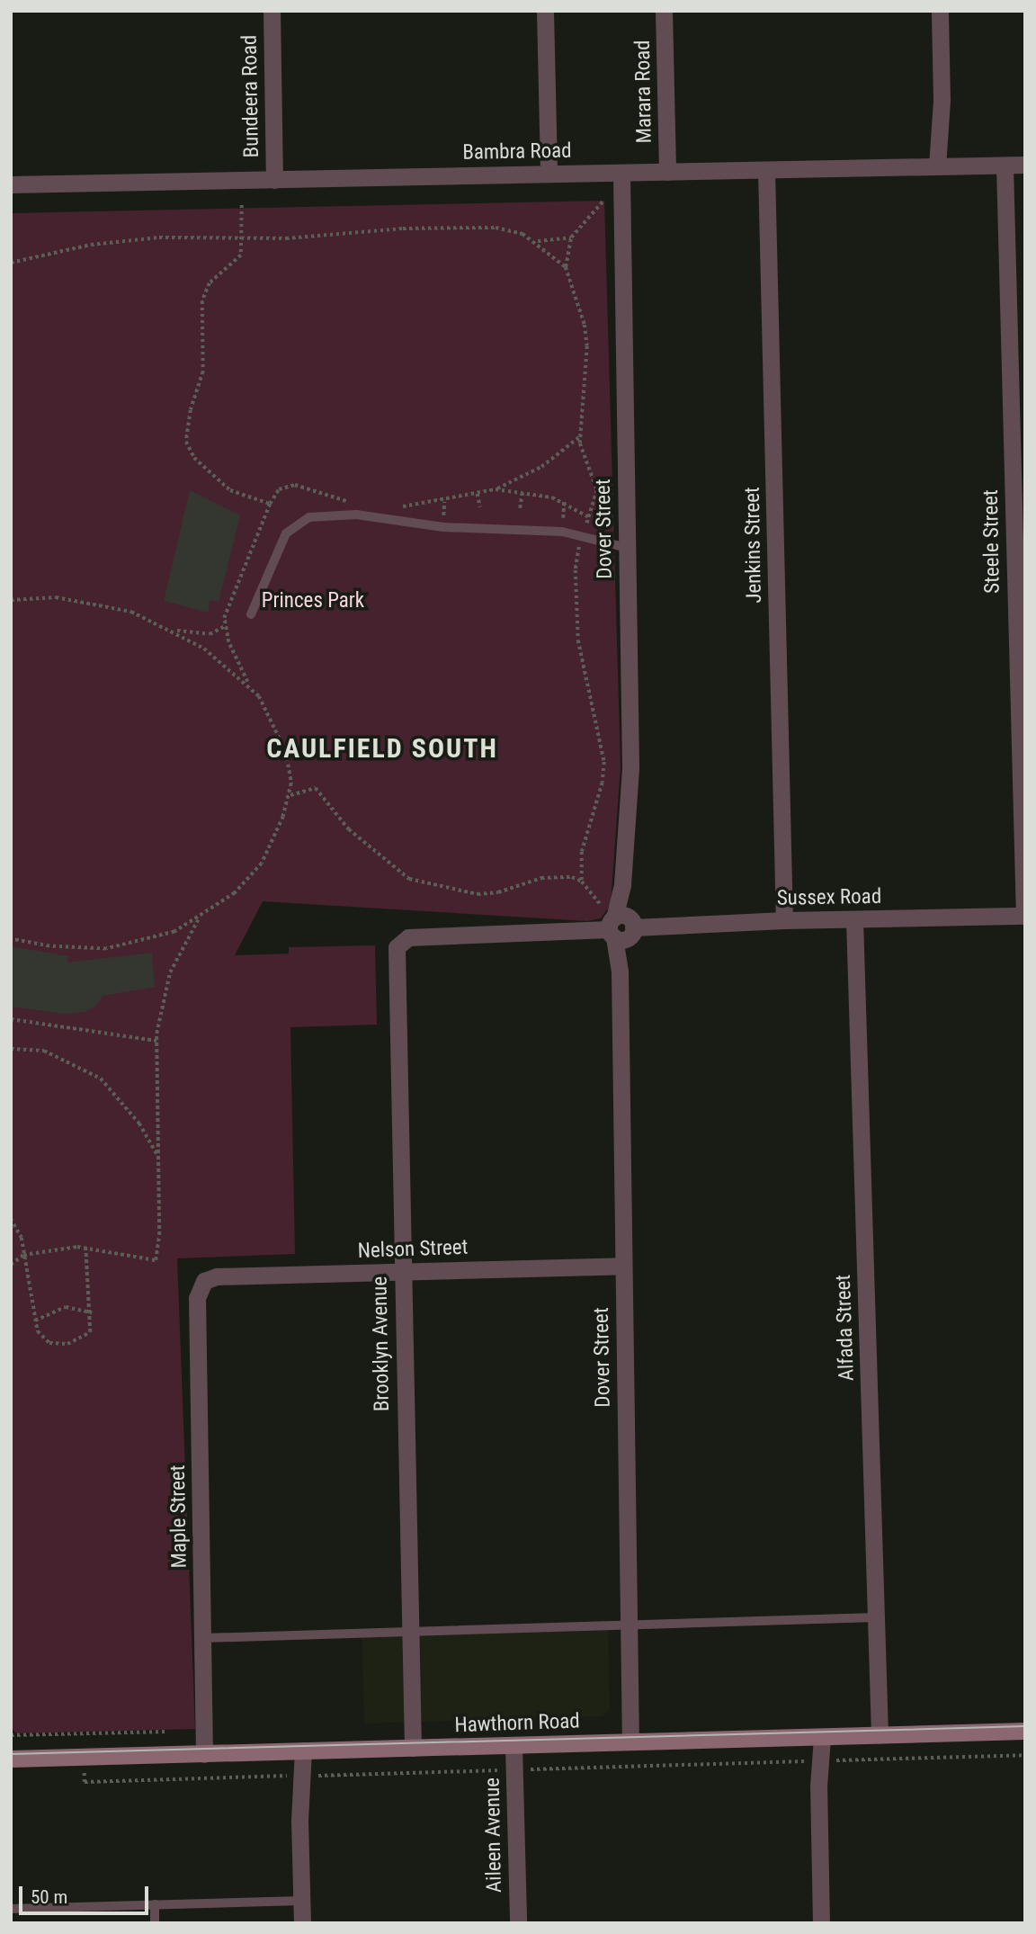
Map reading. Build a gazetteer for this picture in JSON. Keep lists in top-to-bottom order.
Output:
{
  "streets": {
    "main road": ["Hawthorn Road"],
    "street": [
      "Marara Road",
      "Bundeera Road",
      "Bambra Road",
      "Dover Street",
      "Steele Street",
      "Jenkins Street",
      "Sussex Road",
      "Nelson Street",
      "Alfada Street",
      "Brooklyn Avenue",
      "Maple Street",
      "Aileen Avenue"
    ]
  },
  "crossings": [
    ["Marara Road", "Bambra Road"],
    ["Bundeera Road", "Bambra Road"],
    ["Bambra Road", "Dover Street"],
    ["Bambra Road", "Steele Street"],
    ["Bambra Road", "Jenkins Street"],
    ["Dover Street", "Sussex Road"],
    ["Dover Street", "Nelson Street"],
    ["Dover Street", "Hawthorn Road"],
    ["Steele Street", "Sussex Road"],
    ["Jenkins Street", "Sussex Road"],
    ["Sussex Road", "Alfada Street"],
    ["Sussex Road", "Brooklyn Avenue"],
    ["Nelson Street", "Brooklyn Avenue"],
    ["Nelson Street", "Maple Street"],
    ["Alfada Street", "Hawthorn Road"],
    ["Brooklyn Avenue", "Hawthorn Road"],
    ["Maple Street", "Hawthorn Road"],
    ["Hawthorn Road", "Aileen Avenue"]
  ],
  "districts": ["CAULFIELD SOUTH"],
  "parks": ["Princes Park"],
  "scale_bar": "50 m"
}
